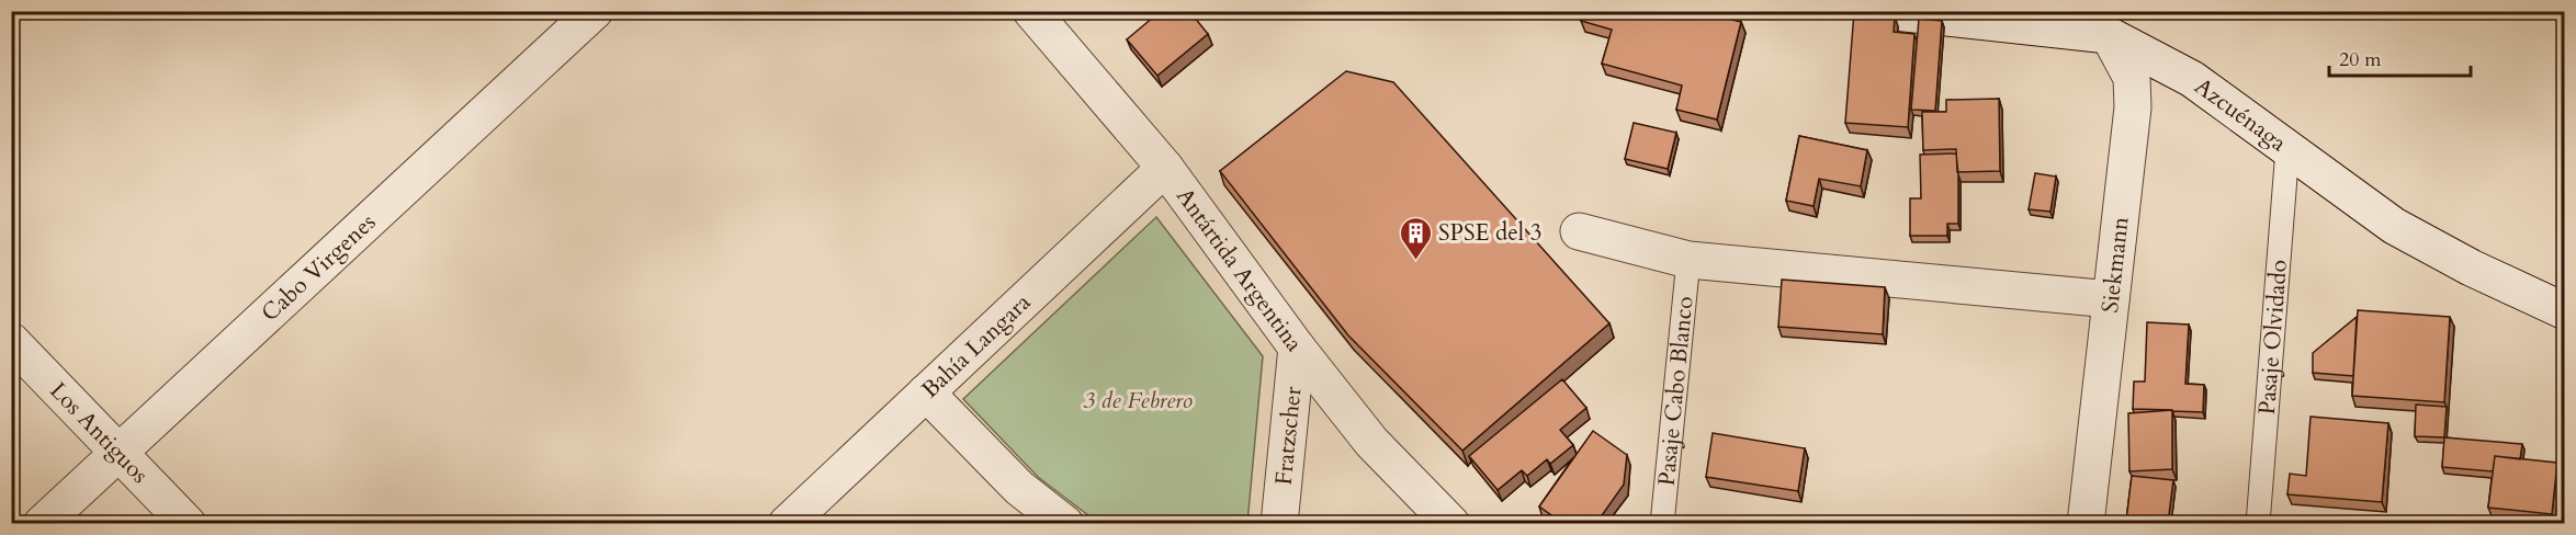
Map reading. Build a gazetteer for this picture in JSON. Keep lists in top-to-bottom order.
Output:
{
  "streets": {
    "street": [
      "Azcuénaga",
      "Siekmann",
      "Cabo Virgenes",
      "Antártida Argentina",
      "Bahía Langara",
      "Los Antiguos",
      "Fratzscher"
    ],
    "lane": ["Pasaje Olvidado", "Pasaje Cabo Blanco"]
  },
  "crossings": [
    ["Azcuénaga", "Siekmann"],
    ["Azcuénaga", "Pasaje Olvidado"],
    ["Cabo Virgenes", "Los Antiguos"],
    ["Antártida Argentina", "Bahía Langara"],
    ["Antártida Argentina", "Fratzscher"]
  ],
  "parks": ["3 de Febrero"],
  "places": {
    "building": ["SPSE del 3"]
  },
  "scale_bar": "20 m"
}
